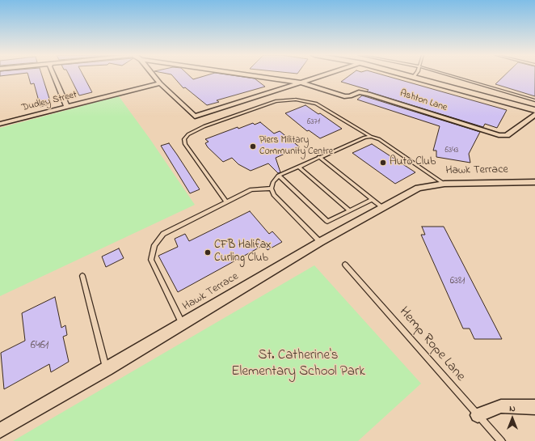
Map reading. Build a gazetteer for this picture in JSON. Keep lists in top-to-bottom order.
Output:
{
  "streets": {
    "street": ["Ashton Lane", "Dudley Street", "Hawk Terrace"],
    "lane": ["Hemp Rope Lane"]
  },
  "parks": ["St. Catherine's Elementary School Park"],
  "places": ["Piers Military Community Centre", "Auto Club", "CFB Halifax Curling Club"],
  "house_numbers": [
    "6371",
    "6343",
    "6381",
    "6461"
  ],
  "north": "top"
}
